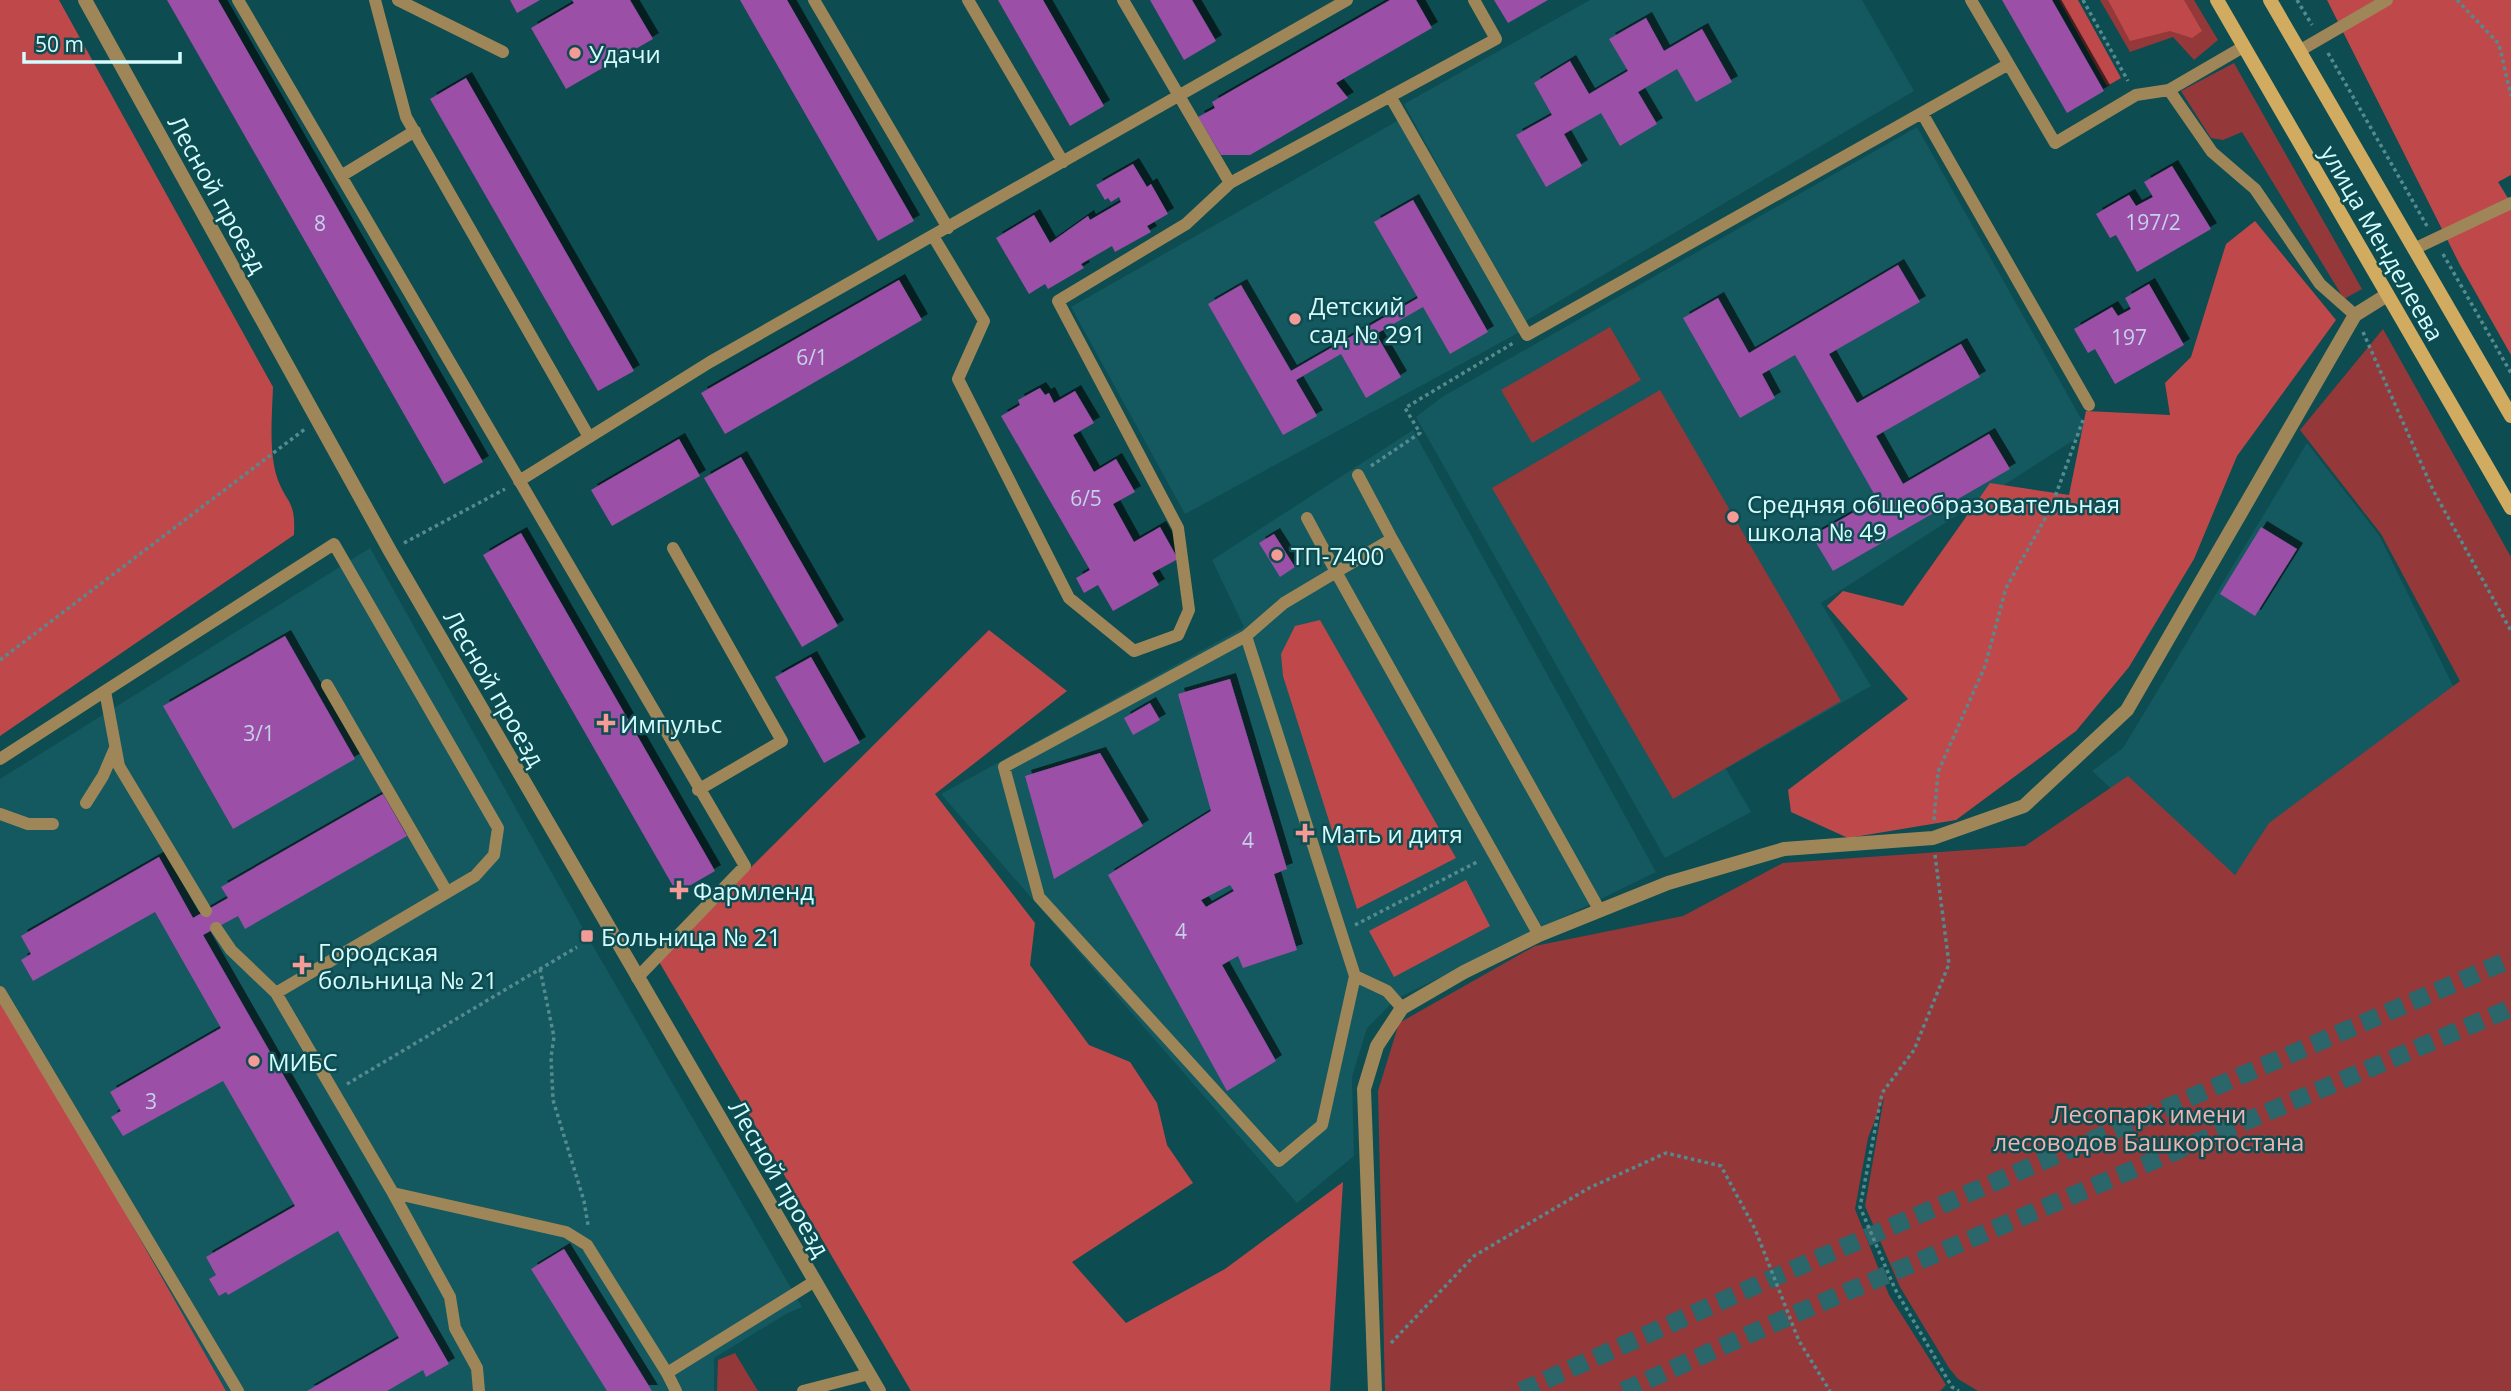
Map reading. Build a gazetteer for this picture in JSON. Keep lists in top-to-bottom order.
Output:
{
  "streets": {
    "main road": ["улица Менделеева"],
    "street": ["Лесной проезд"]
  },
  "parks": ["Лесопарк имени лесоводов Башкортостана"],
  "places": {
    "other": [
      "Удачи",
      "Детский сад № 291",
      "Средняя общеобразовательная школа № 49",
      "ТП-7400",
      "МИБС"
    ],
    "health": [
      "Импульс",
      "Мать и дитя",
      "Фармленд",
      "Городская больница № 21"
    ],
    "transit": ["Больница № 21"]
  },
  "house_numbers": [
    "197/2",
    "8",
    "197",
    "6/1",
    "6/5",
    "3/1",
    "4",
    "4",
    "3"
  ],
  "scale_bar": "50 m"
}
